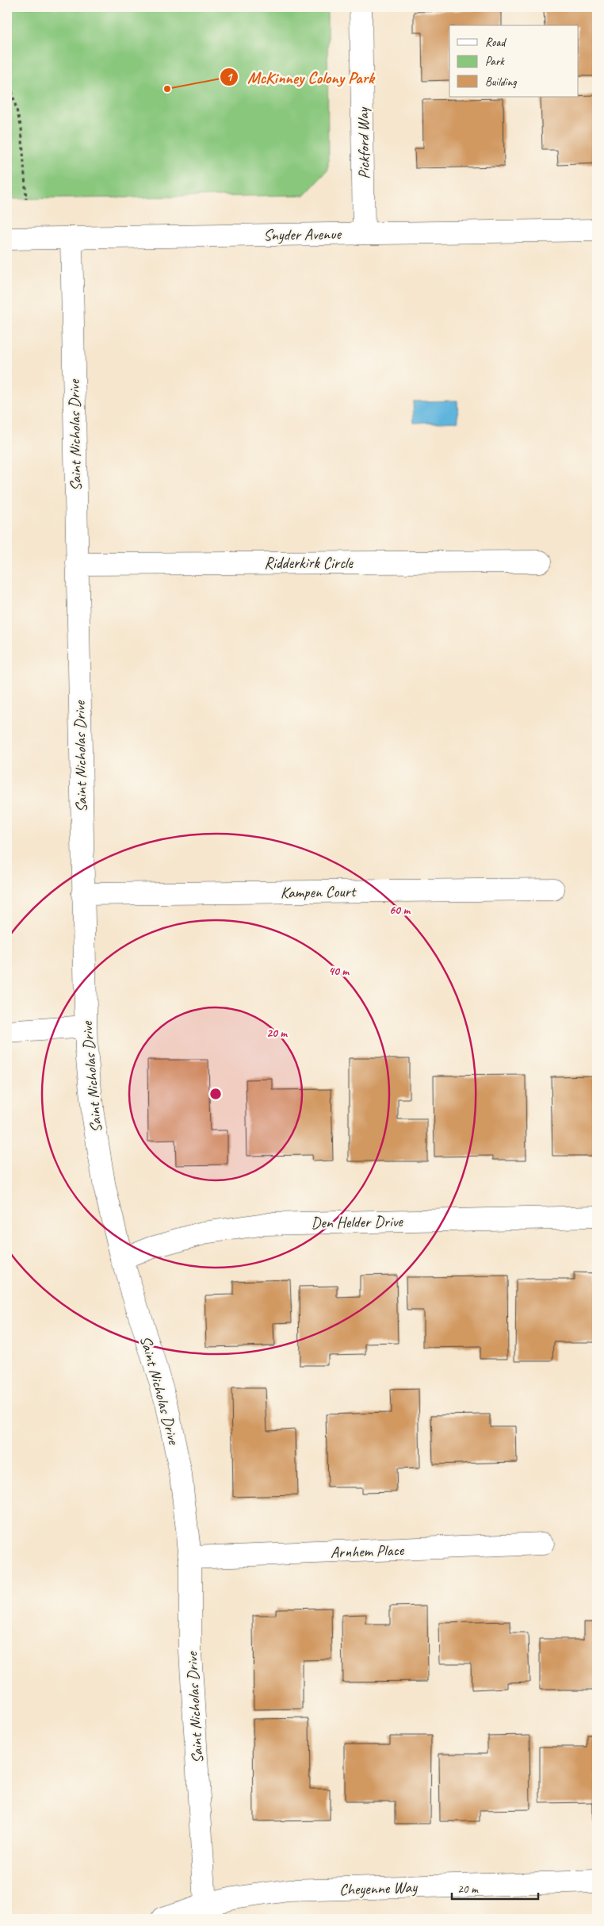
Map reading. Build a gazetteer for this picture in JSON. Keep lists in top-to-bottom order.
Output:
{
  "streets": {
    "street": [
      "Pickford Way",
      "Snyder Avenue",
      "Saint Nicholas Drive",
      "Ridderkirk Circle",
      "Kampen Court",
      "Den Helder Drive",
      "Arnhem Place",
      "Cheyenne Way"
    ]
  },
  "crossings": [
    ["Pickford Way", "Snyder Avenue"],
    ["Snyder Avenue", "Saint Nicholas Drive"],
    ["Saint Nicholas Drive", "Ridderkirk Circle"],
    ["Saint Nicholas Drive", "Kampen Court"],
    ["Saint Nicholas Drive", "Den Helder Drive"],
    ["Saint Nicholas Drive", "Arnhem Place"],
    ["Saint Nicholas Drive", "Cheyenne Way"]
  ],
  "places": ["McKinney Colony Park"],
  "legend": ["Road", "Park", "Building"],
  "scale_bar": "20 m",
  "rings": ["60 m", "40 m", "20 m"]
}
